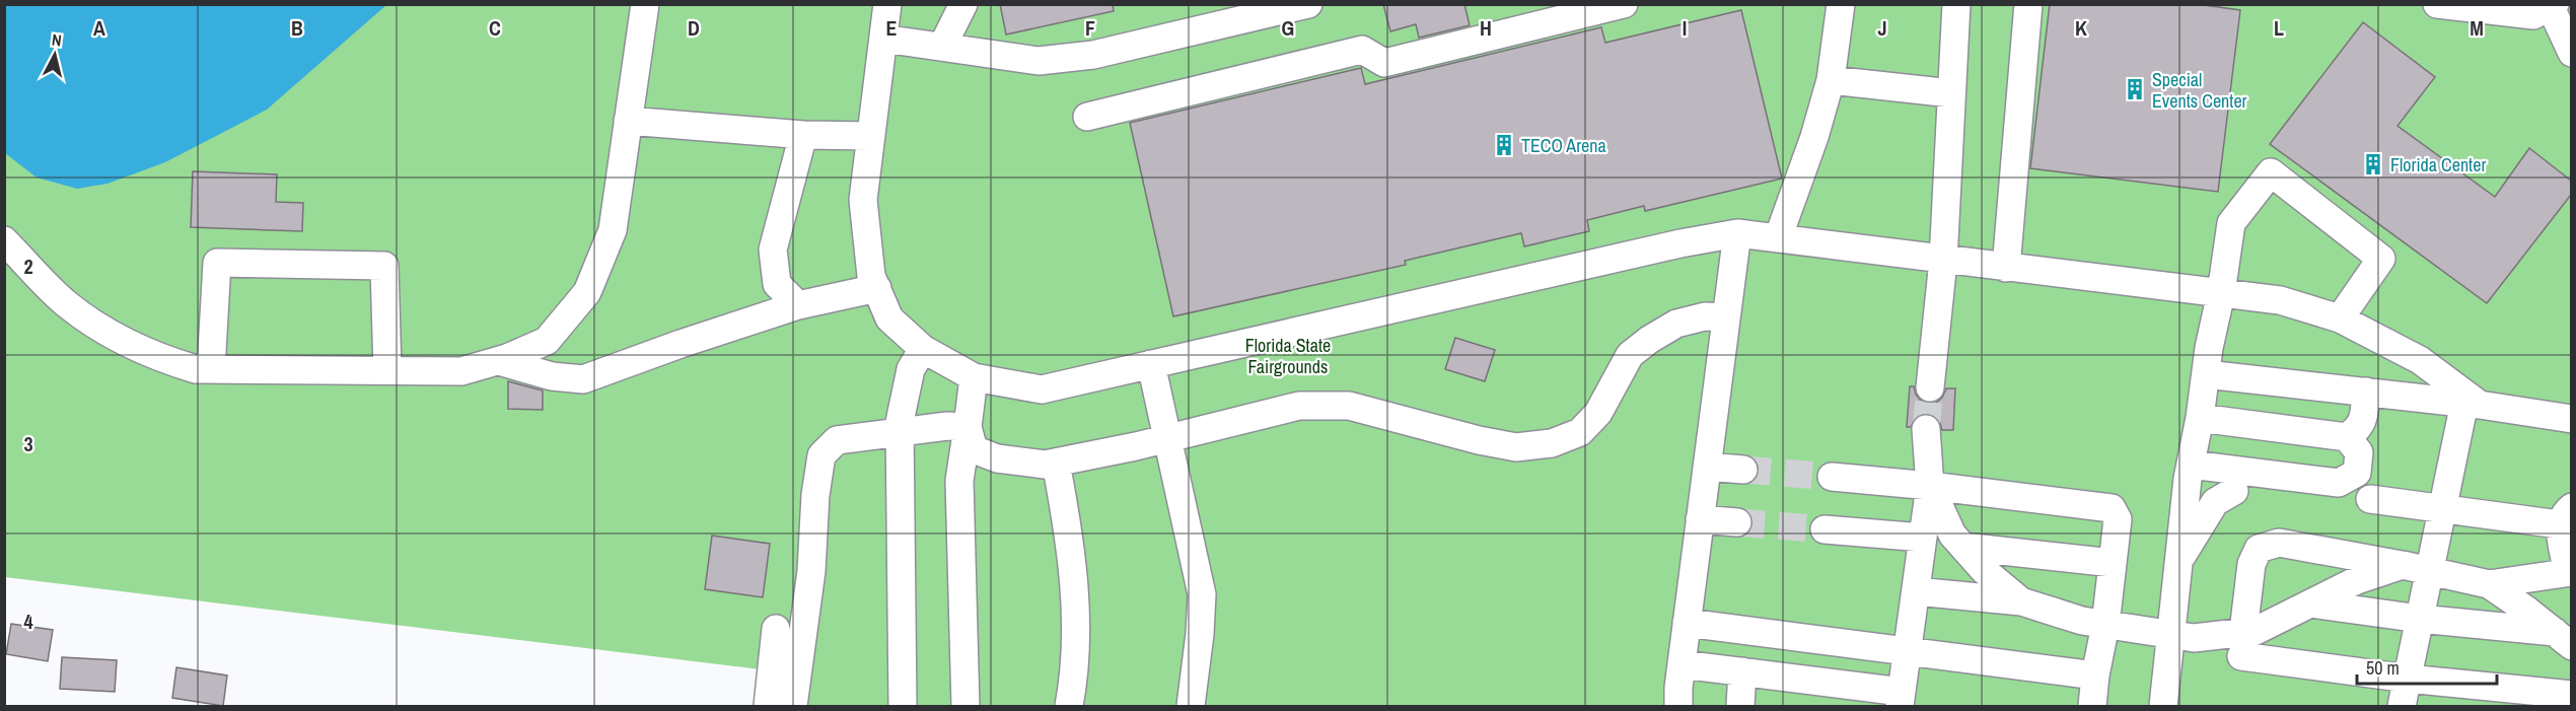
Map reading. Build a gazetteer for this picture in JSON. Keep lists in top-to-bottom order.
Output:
{
  "parks": ["Florida State Fairgrounds"],
  "places": {
    "building": ["Special Events Center", "TECO Arena", "Florida Center"]
  },
  "scale_bar": "50 m",
  "north": "top",
  "grid": {
    "columns": [
      "A",
      "B",
      "C",
      "D",
      "E",
      "F",
      "G",
      "H",
      "I",
      "J",
      "K",
      "L",
      "M"
    ],
    "rows": ["2", "3", "4"]
  }
}
